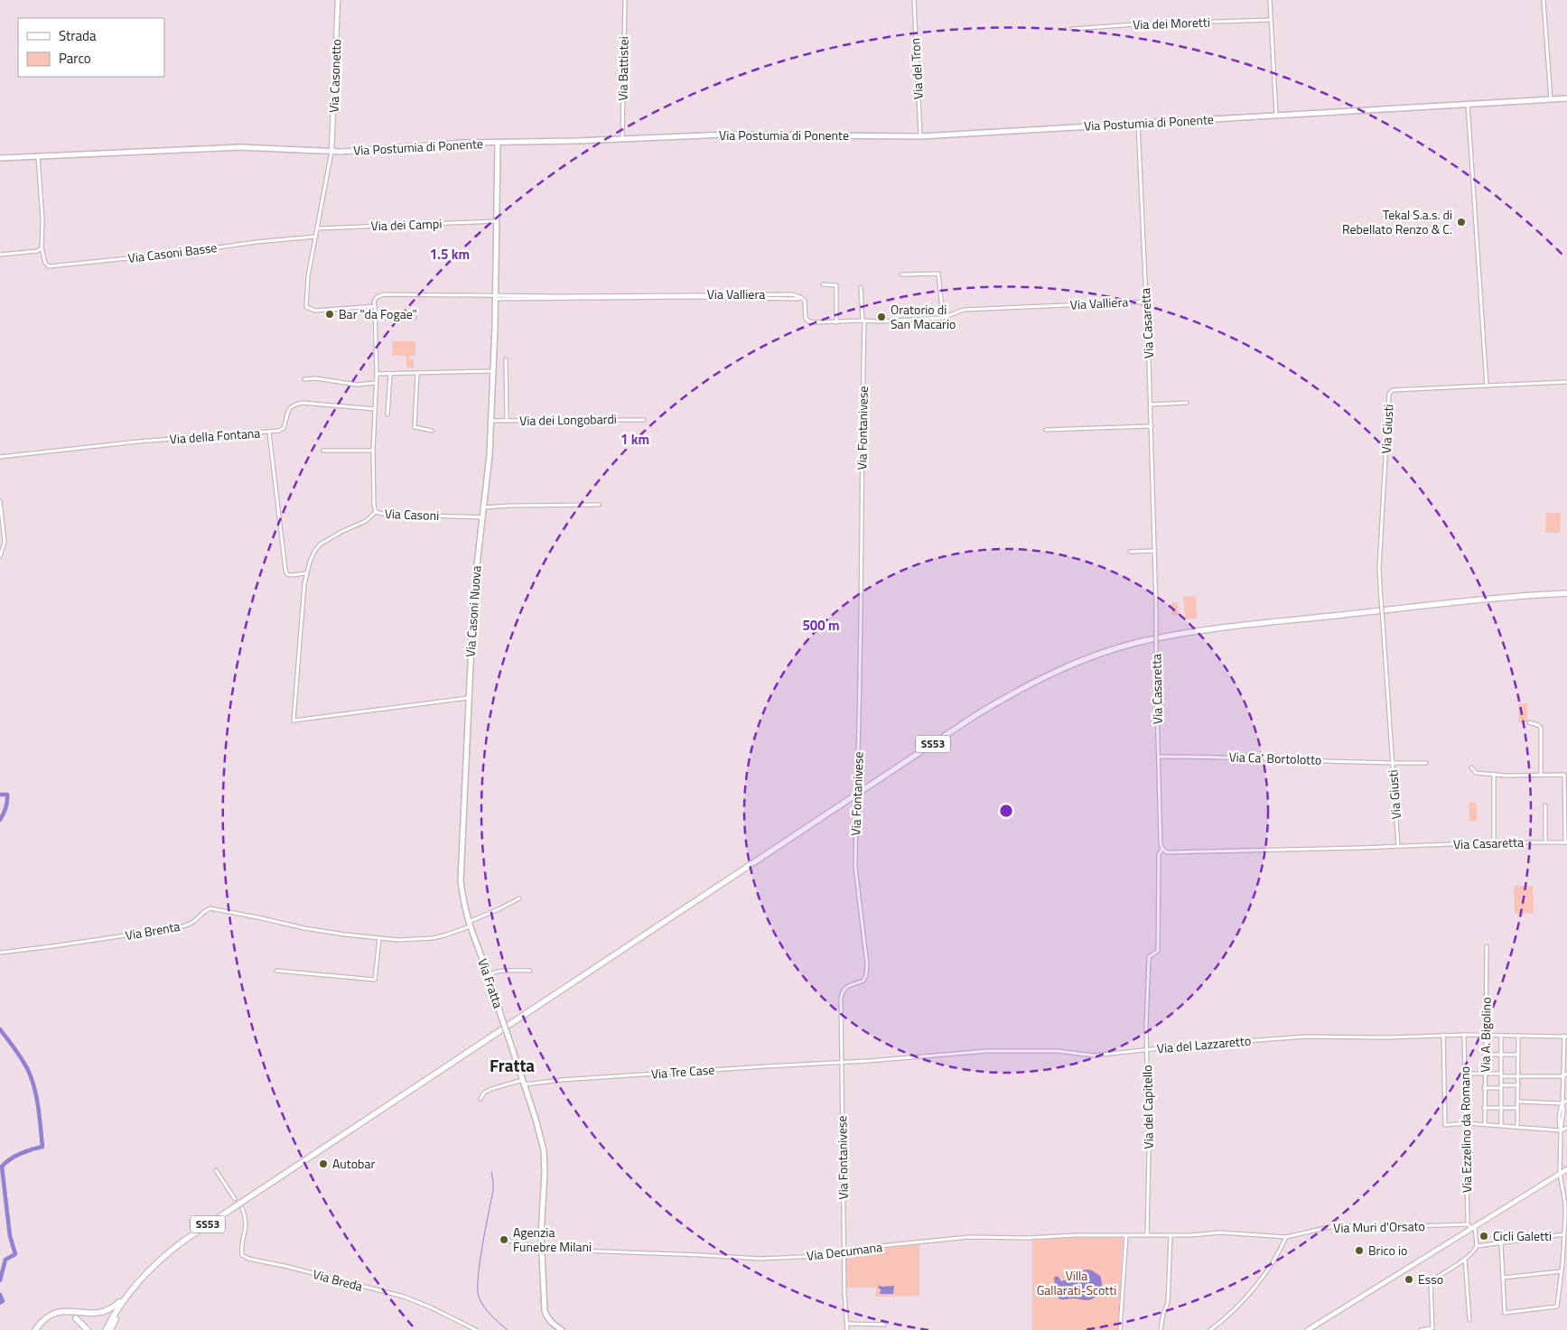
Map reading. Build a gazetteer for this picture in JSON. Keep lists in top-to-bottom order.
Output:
{
  "streets": {
    "highway": ["SS53"],
    "main road": ["Via Postumia di Ponente", "Via Casoni Nuova", "Via Fratta"],
    "street": [
      "Via dei Moretti",
      "Via Battistei",
      "Via del Tron",
      "Via Casonetto",
      "Via dei Campi",
      "Via Casoni Basse",
      "Via Valliera",
      "Via Casaretta",
      "Via dei Longobardi",
      "Via Fontanivese",
      "Via Giusti",
      "Via della Fontana",
      "Via Casoni",
      "Via Ca' Bortolotto",
      "Via Brenta",
      "Via A. Bigolino",
      "Via del Lazzaretto",
      "Via Tre Case",
      "Via del Capitello",
      "Via Ezzelino da Romano",
      "Via Muri d'Orsato",
      "Via Decumana",
      "Via Breda"
    ]
  },
  "crossings": [
    ["Via Battistei", "Via Postumia di Ponente"],
    ["Via del Tron", "Via Postumia di Ponente"],
    ["Via Casonetto", "Via Postumia di Ponente"],
    ["Via Postumia di Ponente", "Via Casaretta"],
    ["Via Postumia di Ponente", "Via Casoni Nuova"],
    ["Via dei Campi", "Via Casoni Nuova"],
    ["Via Valliera", "Via Casaretta"],
    ["Via Valliera", "Via Fontanivese"],
    ["Via Valliera", "Via Casoni"],
    ["Via Valliera", "Via Casoni Nuova"],
    ["Via Casaretta", "Via Giusti"],
    ["Via Casaretta", "Via Ca' Bortolotto"],
    ["Via Casaretta", "Via del Capitello"],
    ["Via dei Longobardi", "Via Casoni Nuova"],
    ["Via Fontanivese", "Via del Lazzaretto"],
    ["Via Fontanivese", "Via Tre Case"],
    ["Via Fontanivese", "Via Decumana"],
    ["Via Giusti", "Via Ca' Bortolotto"],
    ["Via Casoni", "Via Casoni Nuova"],
    ["Via Casoni Nuova", "Via Fratta"],
    ["Via Brenta", "Via Fratta"],
    ["Via Fratta", "Via Tre Case"],
    ["Via Fratta", "Via Decumana"],
    ["Via A. Bigolino", "Via del Lazzaretto"],
    ["Via del Lazzaretto", "Via Tre Case"],
    ["Via del Lazzaretto", "Via del Capitello"],
    ["Via del Lazzaretto", "Via Ezzelino da Romano"],
    ["Via del Capitello", "Via Decumana"],
    ["Via Ezzelino da Romano", "Via Muri d'Orsato"],
    ["Via Muri d'Orsato", "Via Decumana"]
  ],
  "districts": ["Fratta"],
  "parks": ["Villa Gallarati-Scotti"],
  "places": [
    "Tekal S.a.s. di Rebellato Renzo & C.",
    "Bar \"da Fogae\"",
    "Oratorio di San Macario",
    "Autobar",
    "Cicli Galetti",
    "Agenzia Funebre Milani",
    "Brico io",
    "Esso"
  ],
  "legend": ["Strada", "Parco"],
  "rings": ["1.5 km", "1 km", "500 m"]
}
